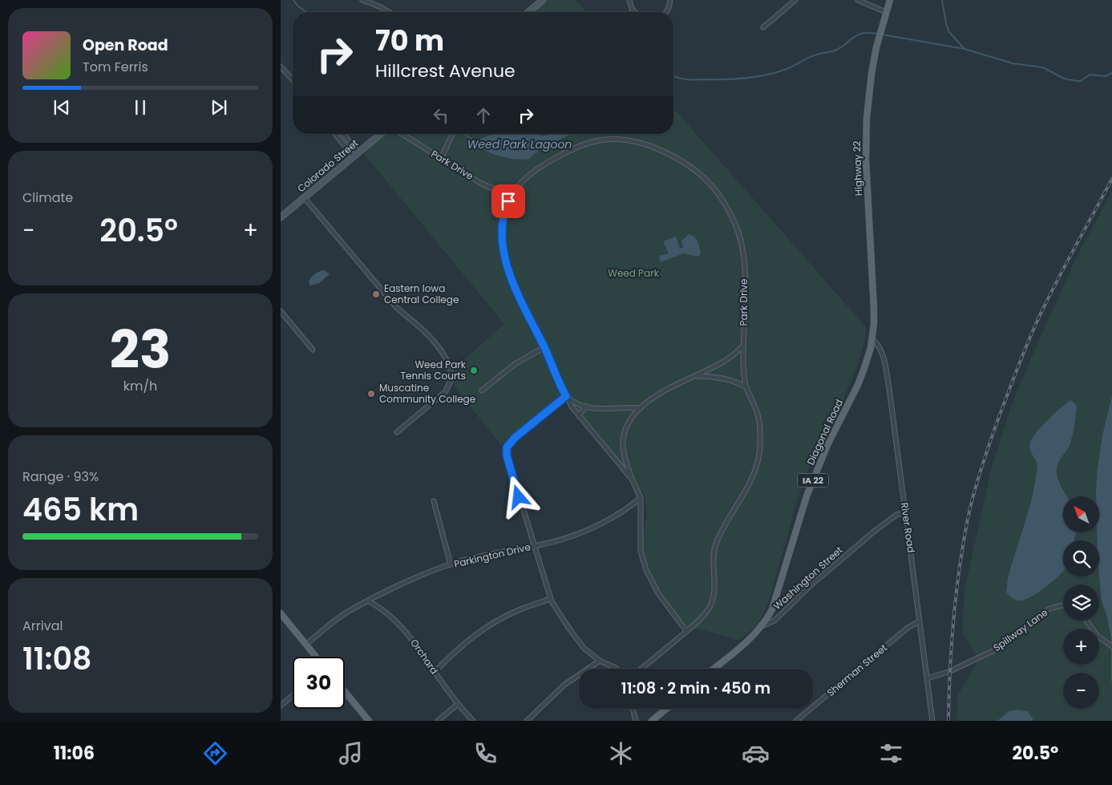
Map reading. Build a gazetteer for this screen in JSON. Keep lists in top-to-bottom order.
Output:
{
  "streets": {
    "main road": [
      "Highway 22",
      "Diagonal Road",
      "IA 22",
      "Washington Street"
    ],
    "street": [
      "Park Drive",
      "Colorado Street",
      "River Road",
      "Parkington Drive",
      "Spillway Lane",
      "Orchard",
      "Sherman Street"
    ]
  },
  "crossings": [
    ["Park Drive", "Parkington Drive"],
    ["Highway 22", "Diagonal Road"],
    ["Highway 22", "River Road"],
    ["Diagonal Road", "River Road"],
    ["Diagonal Road", "Washington Street"],
    ["River Road", "Washington Street"],
    ["River Road", "Spillway Lane"],
    ["River Road", "Sherman Street"],
    ["Parkington Drive", "Orchard"]
  ],
  "water": ["Weed Park Lagoon"],
  "parks": ["Weed Park"],
  "places": ["Eastern Iowa Central College", "Weed Park Tennis Courts", "Muscatine Community College"],
  "north": "top left",
  "page": {
    "turn": ["70 m", "Hillcrest Avenue"],
    "song": ["Open Road", "Tom Ferris"],
    "tile": [
      "Climate",
      ["23", "km/h"],
      ["Range · 93%", "465 km"],
      ["Arrival", "11:08"]
    ],
    "heat": ["−", "20.5°", "+"],
    "map_buttons": ["+", "−"],
    "limit": "30",
    "trip": "11:08 · 2 min · 450 m",
    "tabs": ["11:06", "20.5°"]
  }
}
